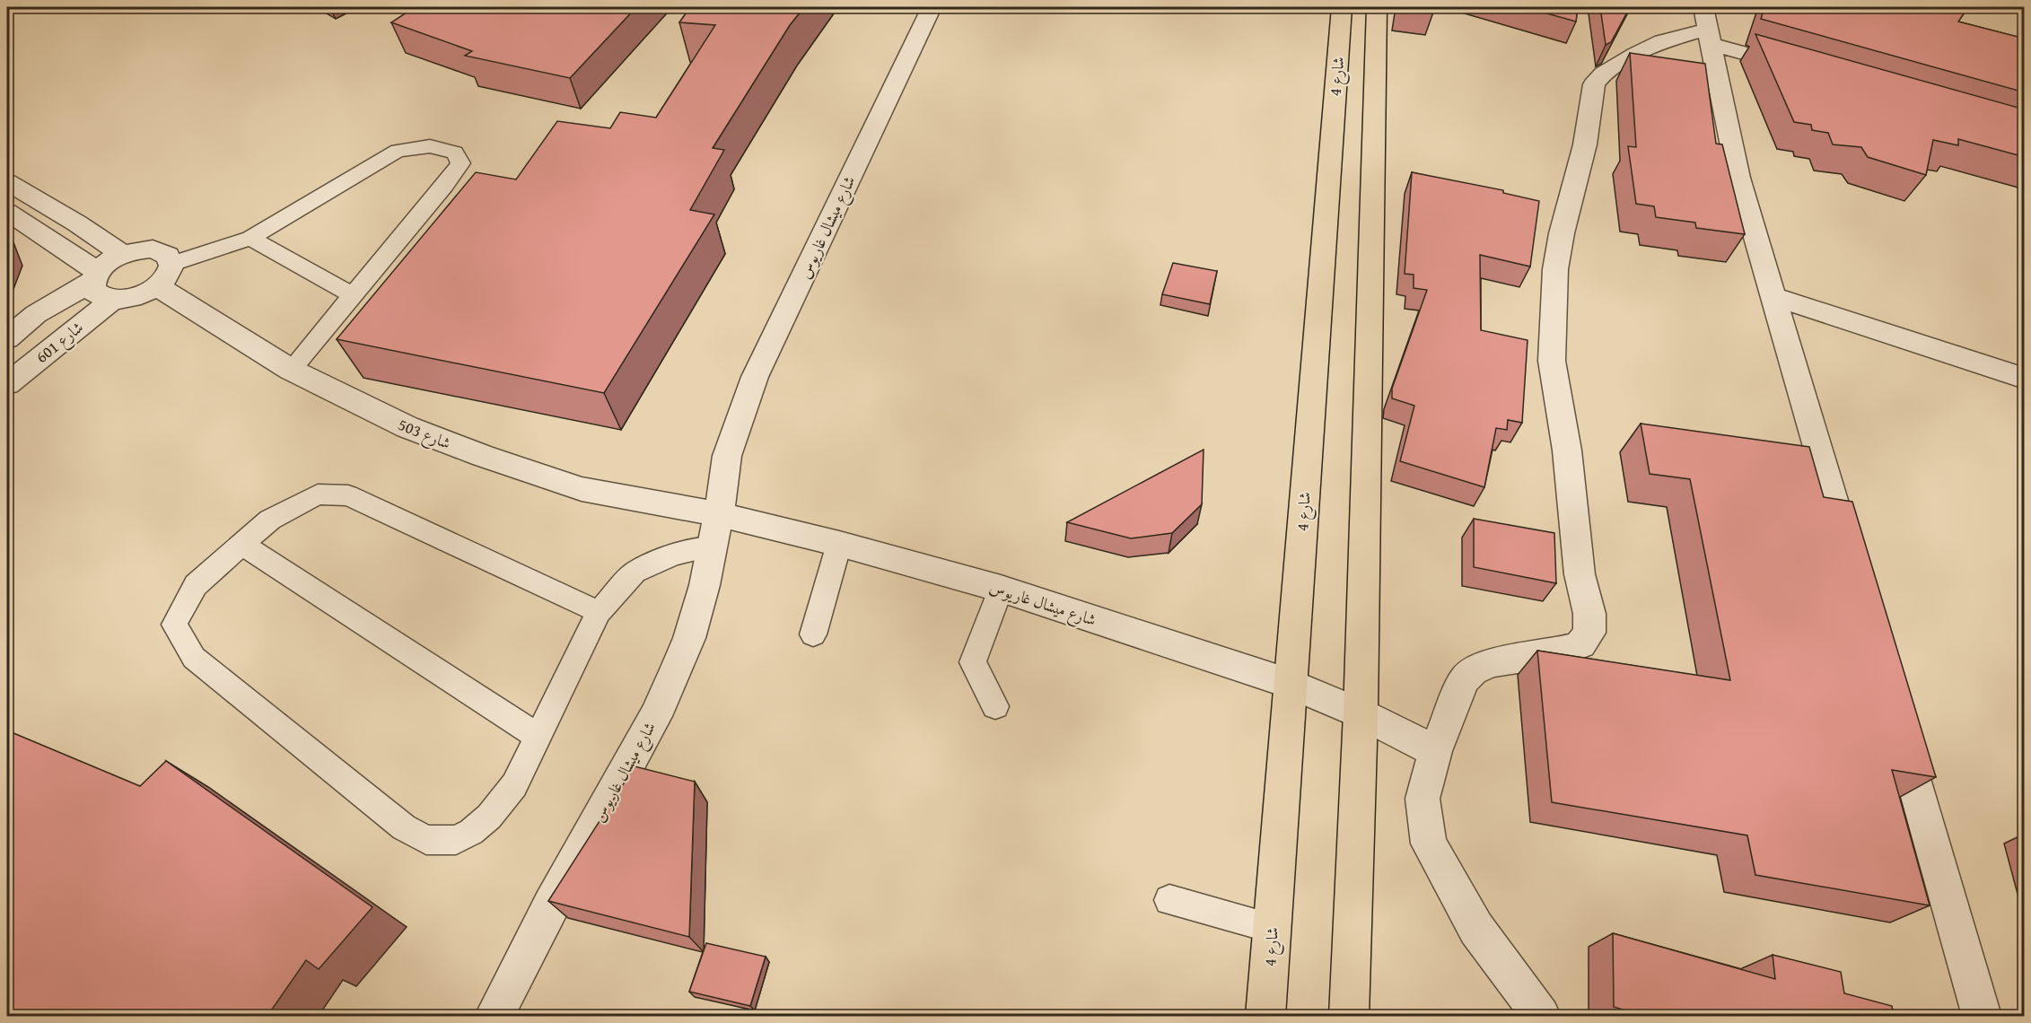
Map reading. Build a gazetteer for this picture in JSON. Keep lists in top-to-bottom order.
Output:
{
  "streets": {
    "highway": ["شارع 4"],
    "street": ["شارع ميشال غاريوس", "شارع 601", "شارع 503"]
  },
  "crossings": [
    ["شارع 4", "شارع ميشال غاريوس"],
    ["شارع ميشال غاريوس", "شارع 503"]
  ]
}
